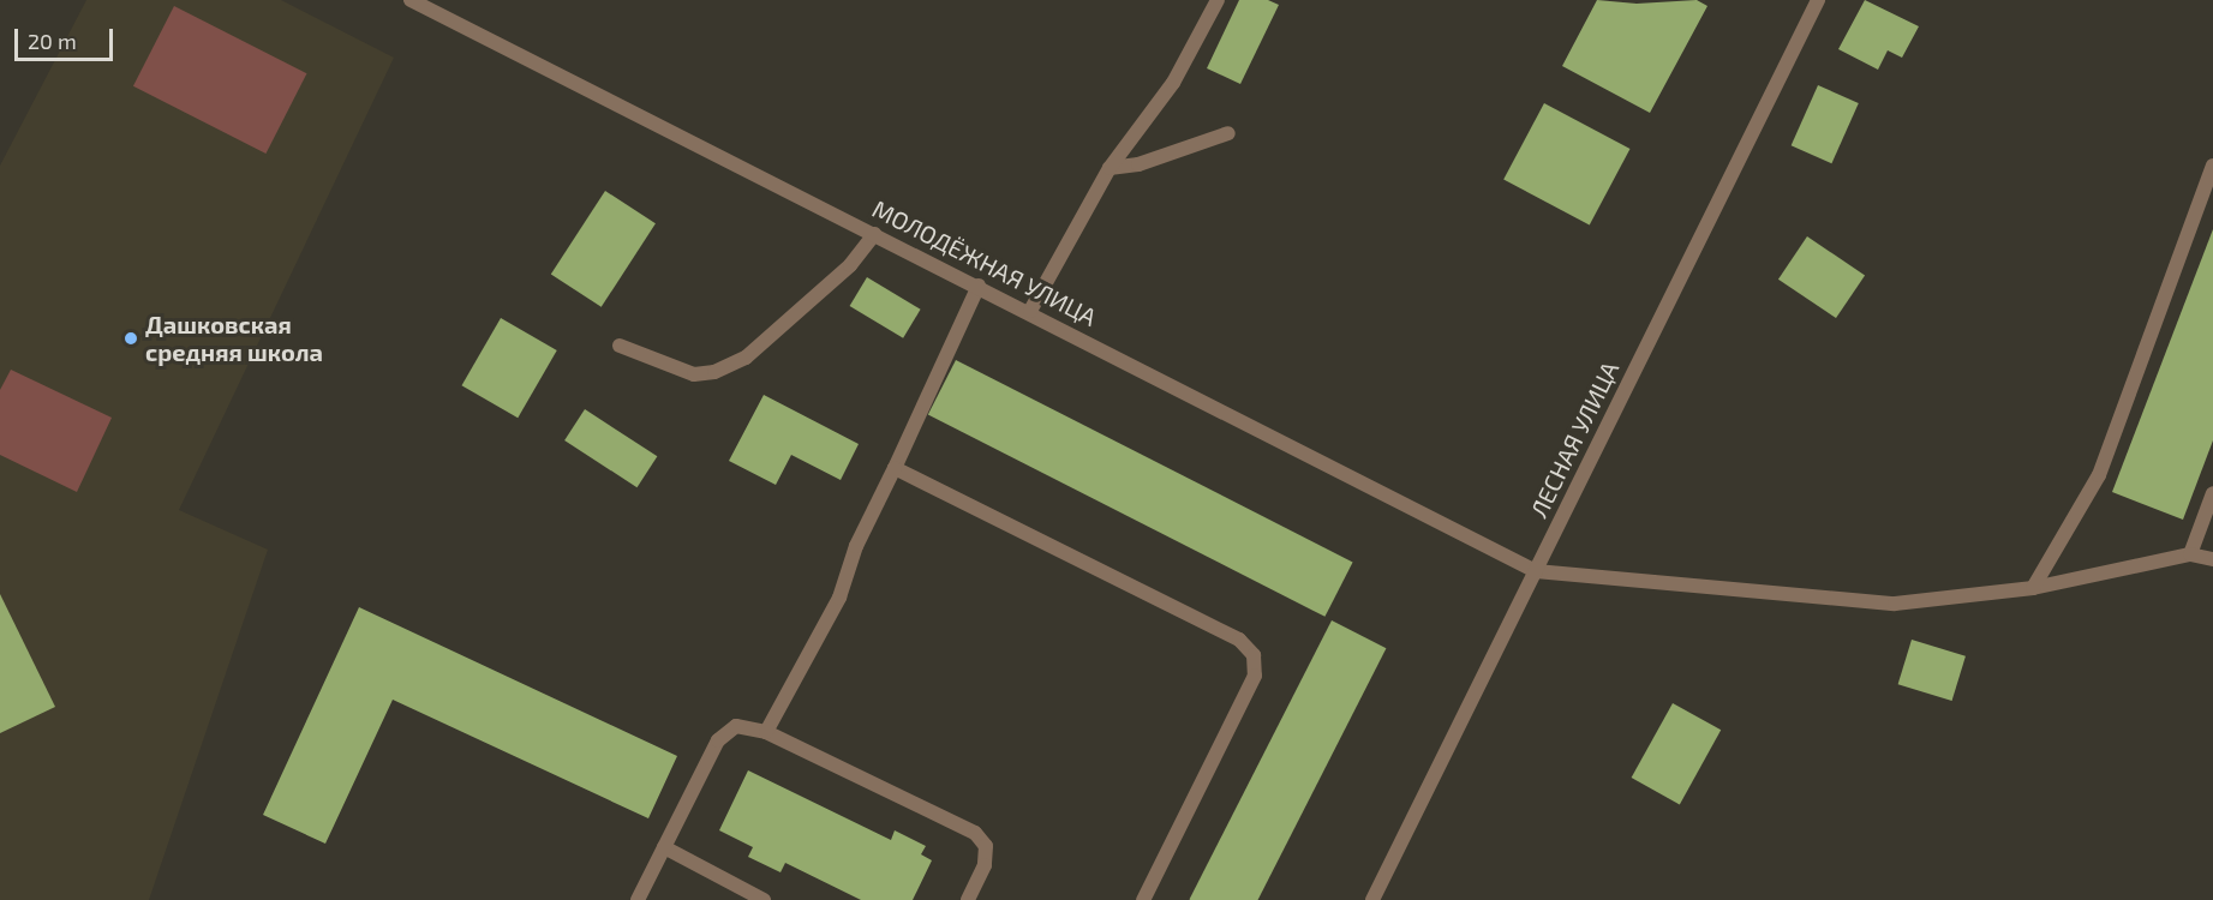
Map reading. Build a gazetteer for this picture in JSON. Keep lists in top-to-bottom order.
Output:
{
  "streets": {
    "street": ["МОЛОДЁЖНАЯ УЛИЦА", "ЛЕСНАЯ УЛИЦА"]
  },
  "crossings": [
    ["МОЛОДЁЖНАЯ УЛИЦА", "ЛЕСНАЯ УЛИЦА"]
  ],
  "places": ["Дашковская средняя школа"],
  "scale_bar": "20 m"
}
